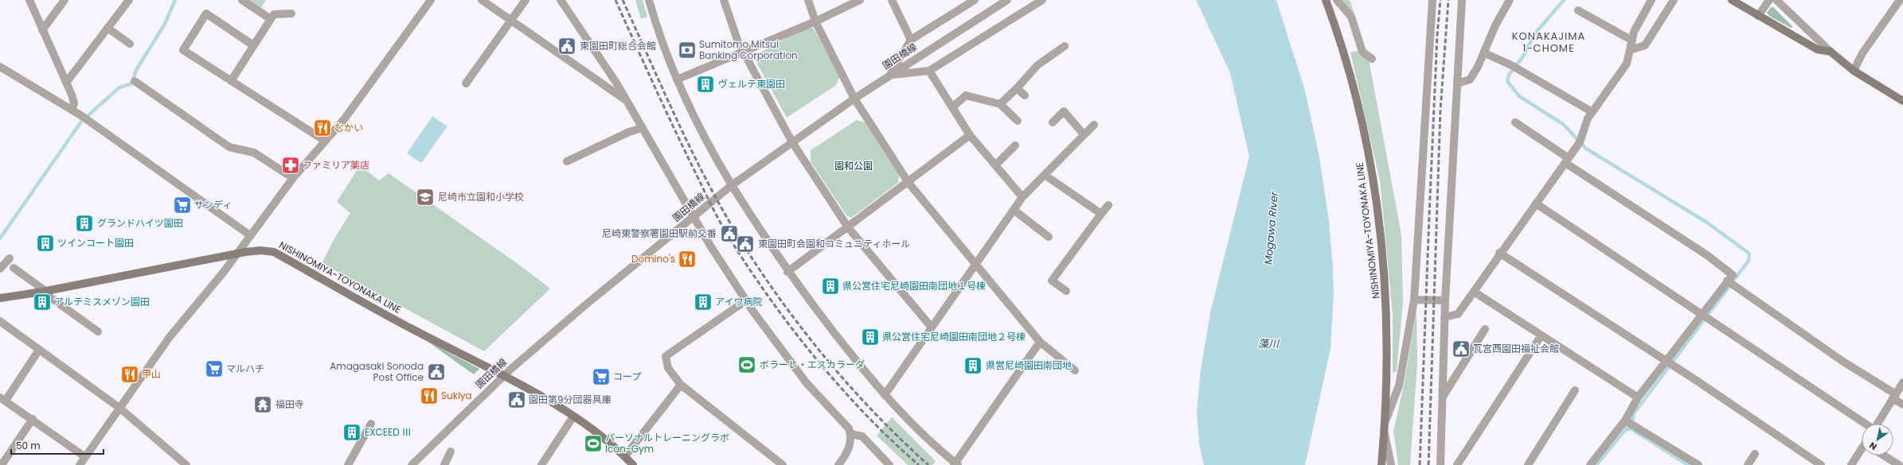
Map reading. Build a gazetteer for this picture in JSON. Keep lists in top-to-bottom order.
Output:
{
  "streets": {
    "main road": ["NISHINOMIYA-TOYONAKA LINE"],
    "street": ["園田橋線"]
  },
  "crossings": [
    ["園田橋線", "NISHINOMIYA-TOYONAKA LINE"]
  ],
  "districts": ["KONAKAJIMA 1-CHOME"],
  "water": ["Mogawa River", "藻川"],
  "parks": ["園和公園"],
  "places": {
    "public building": [
      "東園田町総合会館",
      "尼崎東警察署園田駅前交番",
      "東園田町会園和コミュニティホール",
      "瓦宮西園田福祉会館",
      "Amagasaki Sonoda Post Office",
      "園田第9分団器具庫"
    ],
    "bank": ["Sumitomo Mitsui Banking Corporation"],
    "building": [
      "ヴェルテ東園田",
      "グランドハイツ園田",
      "ツインコート園田",
      "県公営住宅尼崎園田南団地１号棟",
      "アルテミスメゾン園田",
      "アイワ病院",
      "県公営住宅尼崎園田南団地２号棟",
      "県営尼崎園田南団地",
      "EXCEED Ⅲ"
    ],
    "restaurant": [
      "むかい",
      "Domino's",
      "甲山",
      "Sukiya"
    ],
    "pharmacy": ["ファミリア薬店"],
    "school or university": ["尼崎市立園和小学校"],
    "supermarket": ["サンディ", "マルハチ", "コープ"],
    "sports": ["ボラーレ・エスカラーダ", "パーソナルトレーニングラボ Ican-Gym"],
    "temple": ["福田寺"]
  },
  "scale_bar": "50 m",
  "north": "bottom left"
}
